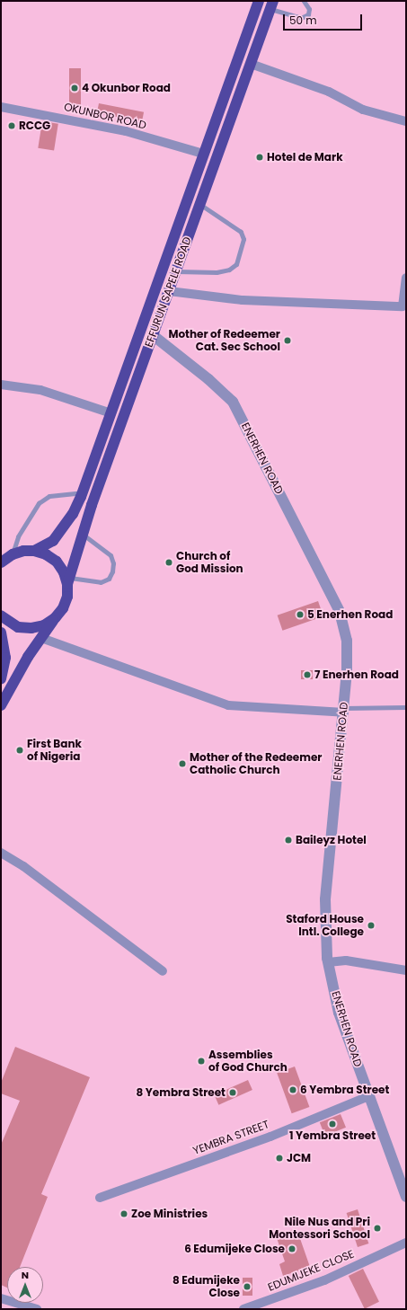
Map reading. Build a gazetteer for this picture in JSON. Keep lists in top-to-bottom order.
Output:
{
  "streets": {
    "highway": ["EFFURUN SAPELE ROAD"],
    "street": [
      "OKUNBOR ROAD",
      "ENERHEN ROAD",
      "YEMBRA STREET",
      "EDUMIJEKE CLOSE"
    ]
  },
  "crossings": [
    ["OKUNBOR ROAD", "EFFURUN SAPELE ROAD"],
    ["EFFURUN SAPELE ROAD", "ENERHEN ROAD"],
    ["ENERHEN ROAD", "YEMBRA STREET"]
  ],
  "places": [
    "4 Okunbor Road",
    "RCCG",
    "Hotel de Mark",
    "Mother of Redeemer Cat. Sec School",
    "Church of God Mission",
    "5 Enerhen Road",
    "7 Enerhen Road",
    "First Bank of Nigeria",
    "Mother of the Redeemer Catholic Church",
    "Baileyz Hotel",
    "Staford House Intl. College",
    "Assemblies of God Church",
    "6 Yembra Street",
    "8 Yembra Street",
    "1 Yembra Street",
    "JCM",
    "Zoe Ministries",
    "Nile Nus and Pri Montessori School",
    "6 Edumijeke Close",
    "8 Edumijeke Close"
  ],
  "scale_bar": "50 m",
  "north": "top"
}
